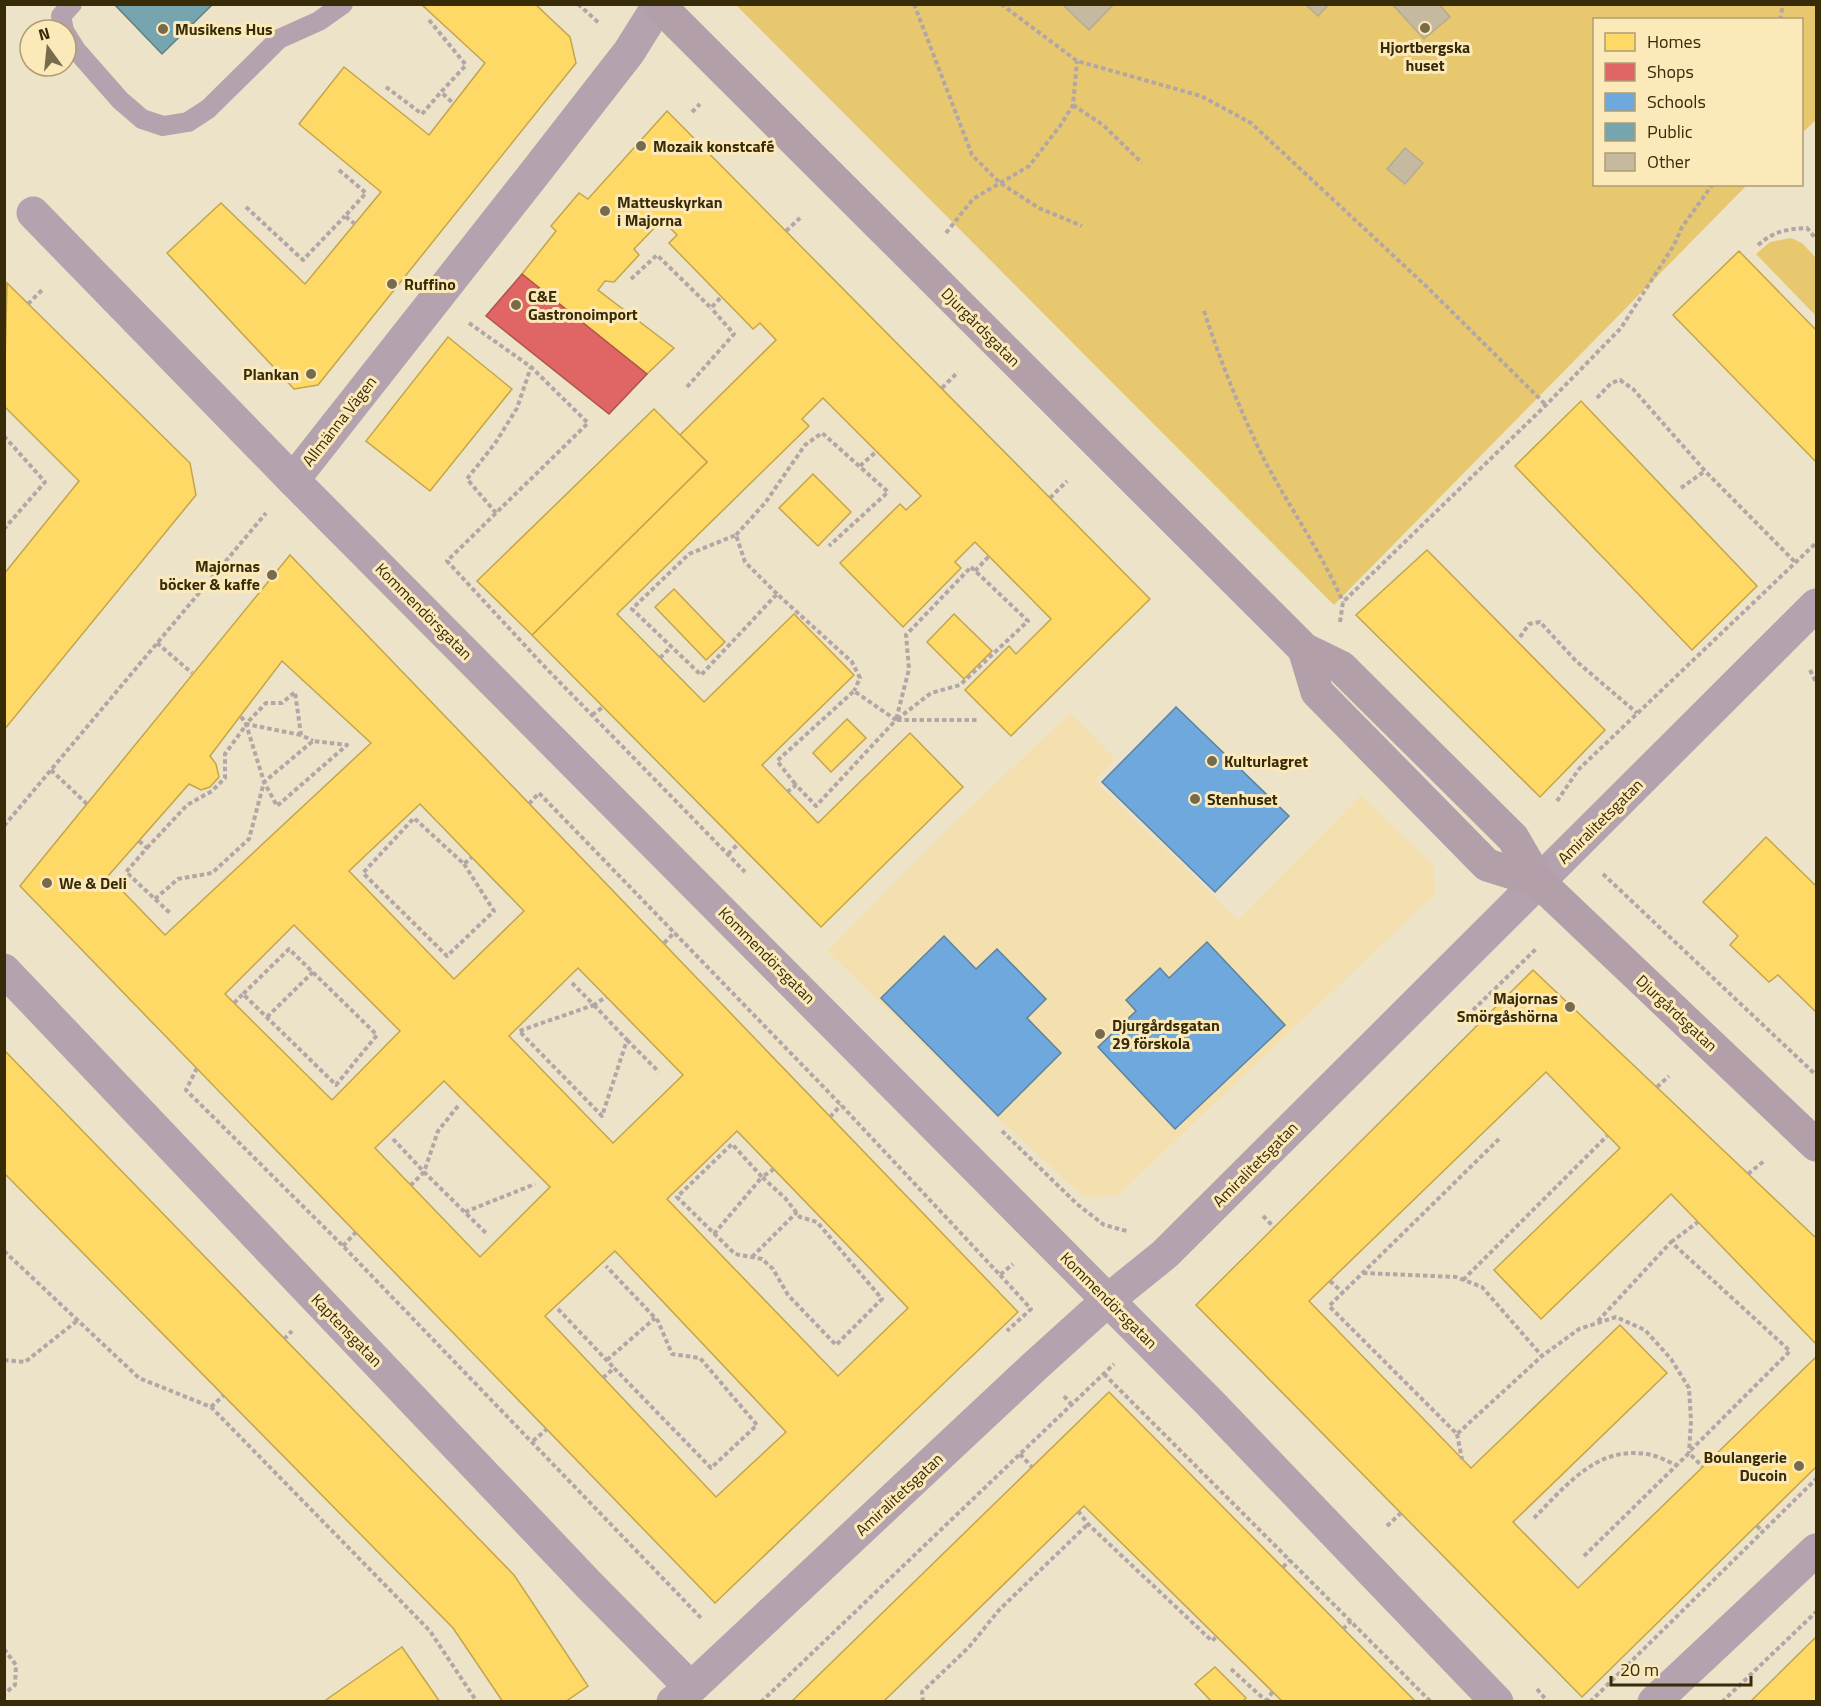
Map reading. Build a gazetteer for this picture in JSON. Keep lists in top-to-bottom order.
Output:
{
  "streets": {
    "street": [
      "Djurgårdsgatan",
      "Allmänna Vägen",
      "Kommendörsgatan",
      "Amiralitetsgatan",
      "Kaptensgatan"
    ]
  },
  "crossings": [
    ["Djurgårdsgatan", "Allmänna Vägen"],
    ["Djurgårdsgatan", "Amiralitetsgatan"],
    ["Allmänna Vägen", "Kommendörsgatan"],
    ["Kommendörsgatan", "Amiralitetsgatan"],
    ["Amiralitetsgatan", "Kaptensgatan"]
  ],
  "places": [
    "Hjortbergska huset",
    "Musikens Hus",
    "Mozaik konstcafé",
    "Matteuskyrkan i Majorna",
    "Ruffino",
    "C&E Gastronoimport",
    "Plankan",
    "Majornas böcker & kaffe",
    "Kulturlagret",
    "Stenhuset",
    "We & Deli",
    "Majornas Smörgåshörna",
    "Djurgårdsgatan 29 förskola",
    "Boulangerie Ducoin"
  ],
  "legend": [
    "Homes",
    "Shops",
    "Schools",
    "Public",
    "Other"
  ],
  "scale_bar": "20 m",
  "north": "top"
}
